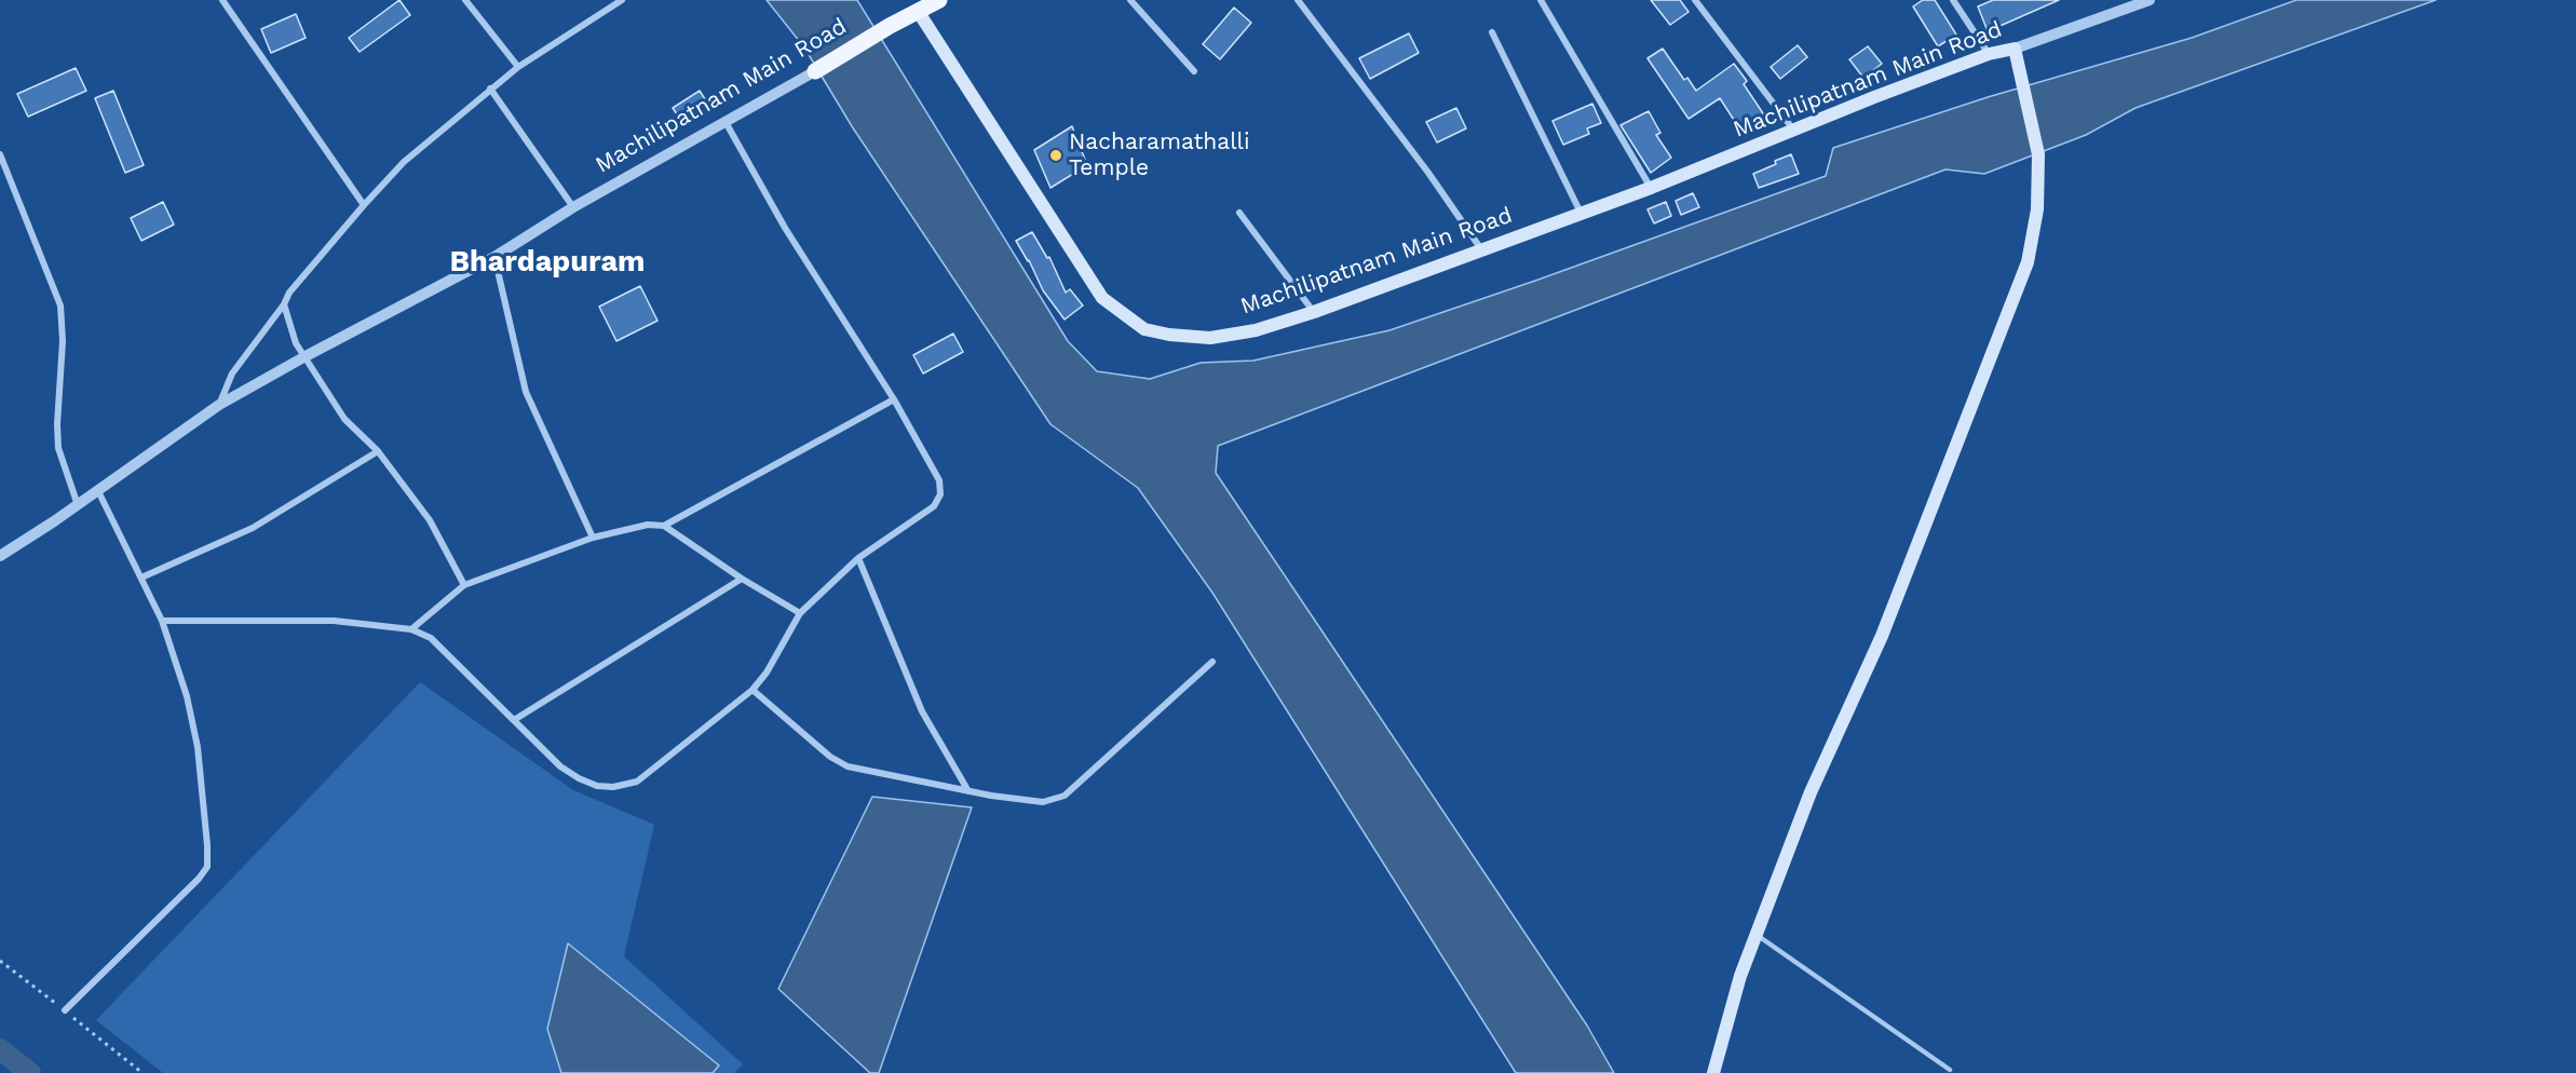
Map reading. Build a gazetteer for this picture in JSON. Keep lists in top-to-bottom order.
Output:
{
  "streets": {
    "main road": ["Machilipatnam Main Road"]
  },
  "districts": ["Bhardapuram"],
  "places": ["Nacharamathalli Temple"]
}
